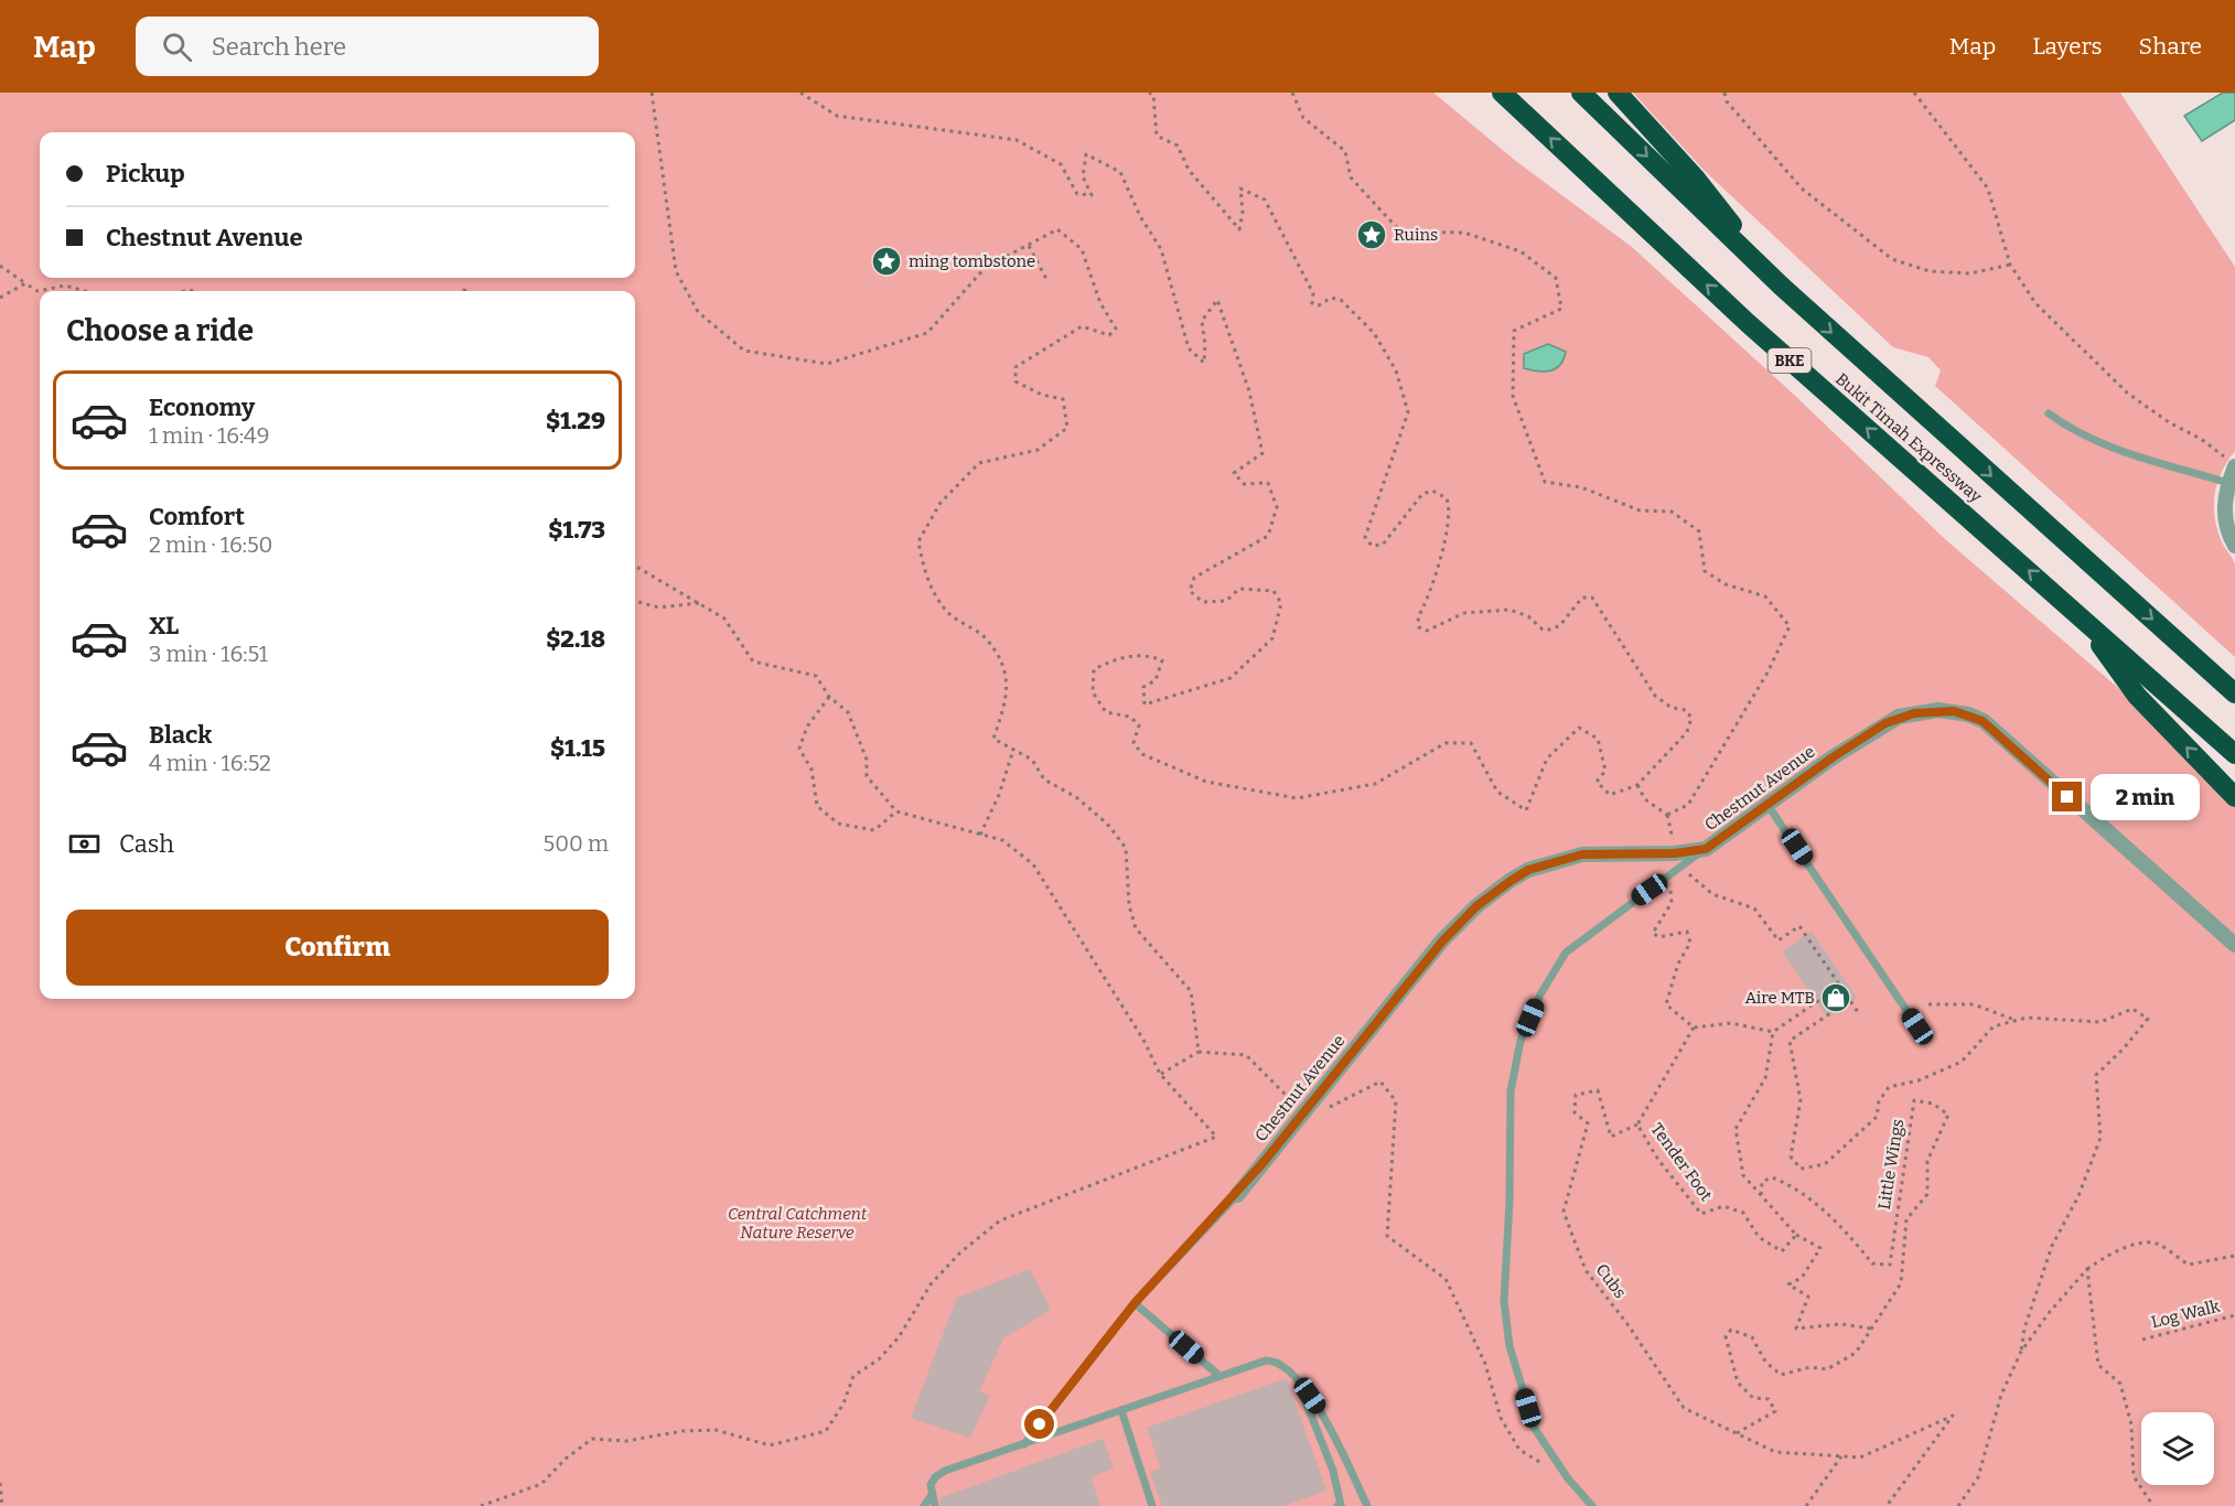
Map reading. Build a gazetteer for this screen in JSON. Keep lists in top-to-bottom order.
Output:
{
  "streets": {
    "highway": ["BKE", "Bukit Timah Expressway"],
    "street": ["Chestnut Avenue"],
    "path": [
      "Tender Foot",
      "Little Wings",
      "Cubs",
      "Log Walk"
    ]
  },
  "crossings": [
    ["Tender Foot", "Cubs"],
    ["Little Wings", "Cubs"]
  ],
  "parks": ["Central Catchment Nature Reserve"],
  "places": {
    "place": ["Ruins", "ming tombstone"],
    "shop": ["Aire MTB"]
  },
  "page": {
    "header": "Map",
    "search": "Search here",
    "nav": ["Map", "Layers", "Share"],
    "banner": ["Pickup", "Chestnut Avenue"],
    "heading": "Choose a ride",
    "list": [
      {
        "name": "Economy",
        "note": "1 min · 16:49",
        "value": "$1.29"
      },
      {
        "name": "Comfort",
        "note": "2 min · 16:50",
        "value": "$1.73"
      },
      {
        "name": "XL",
        "note": "3 min · 16:51",
        "value": "$2.18"
      },
      {
        "name": "Black",
        "note": "4 min · 16:52",
        "value": "$1.15"
      }
    ],
    "bubble": "2 min",
    "pay": ["Cash", "500 m"],
    "buttons": "Confirm"
  }
}
